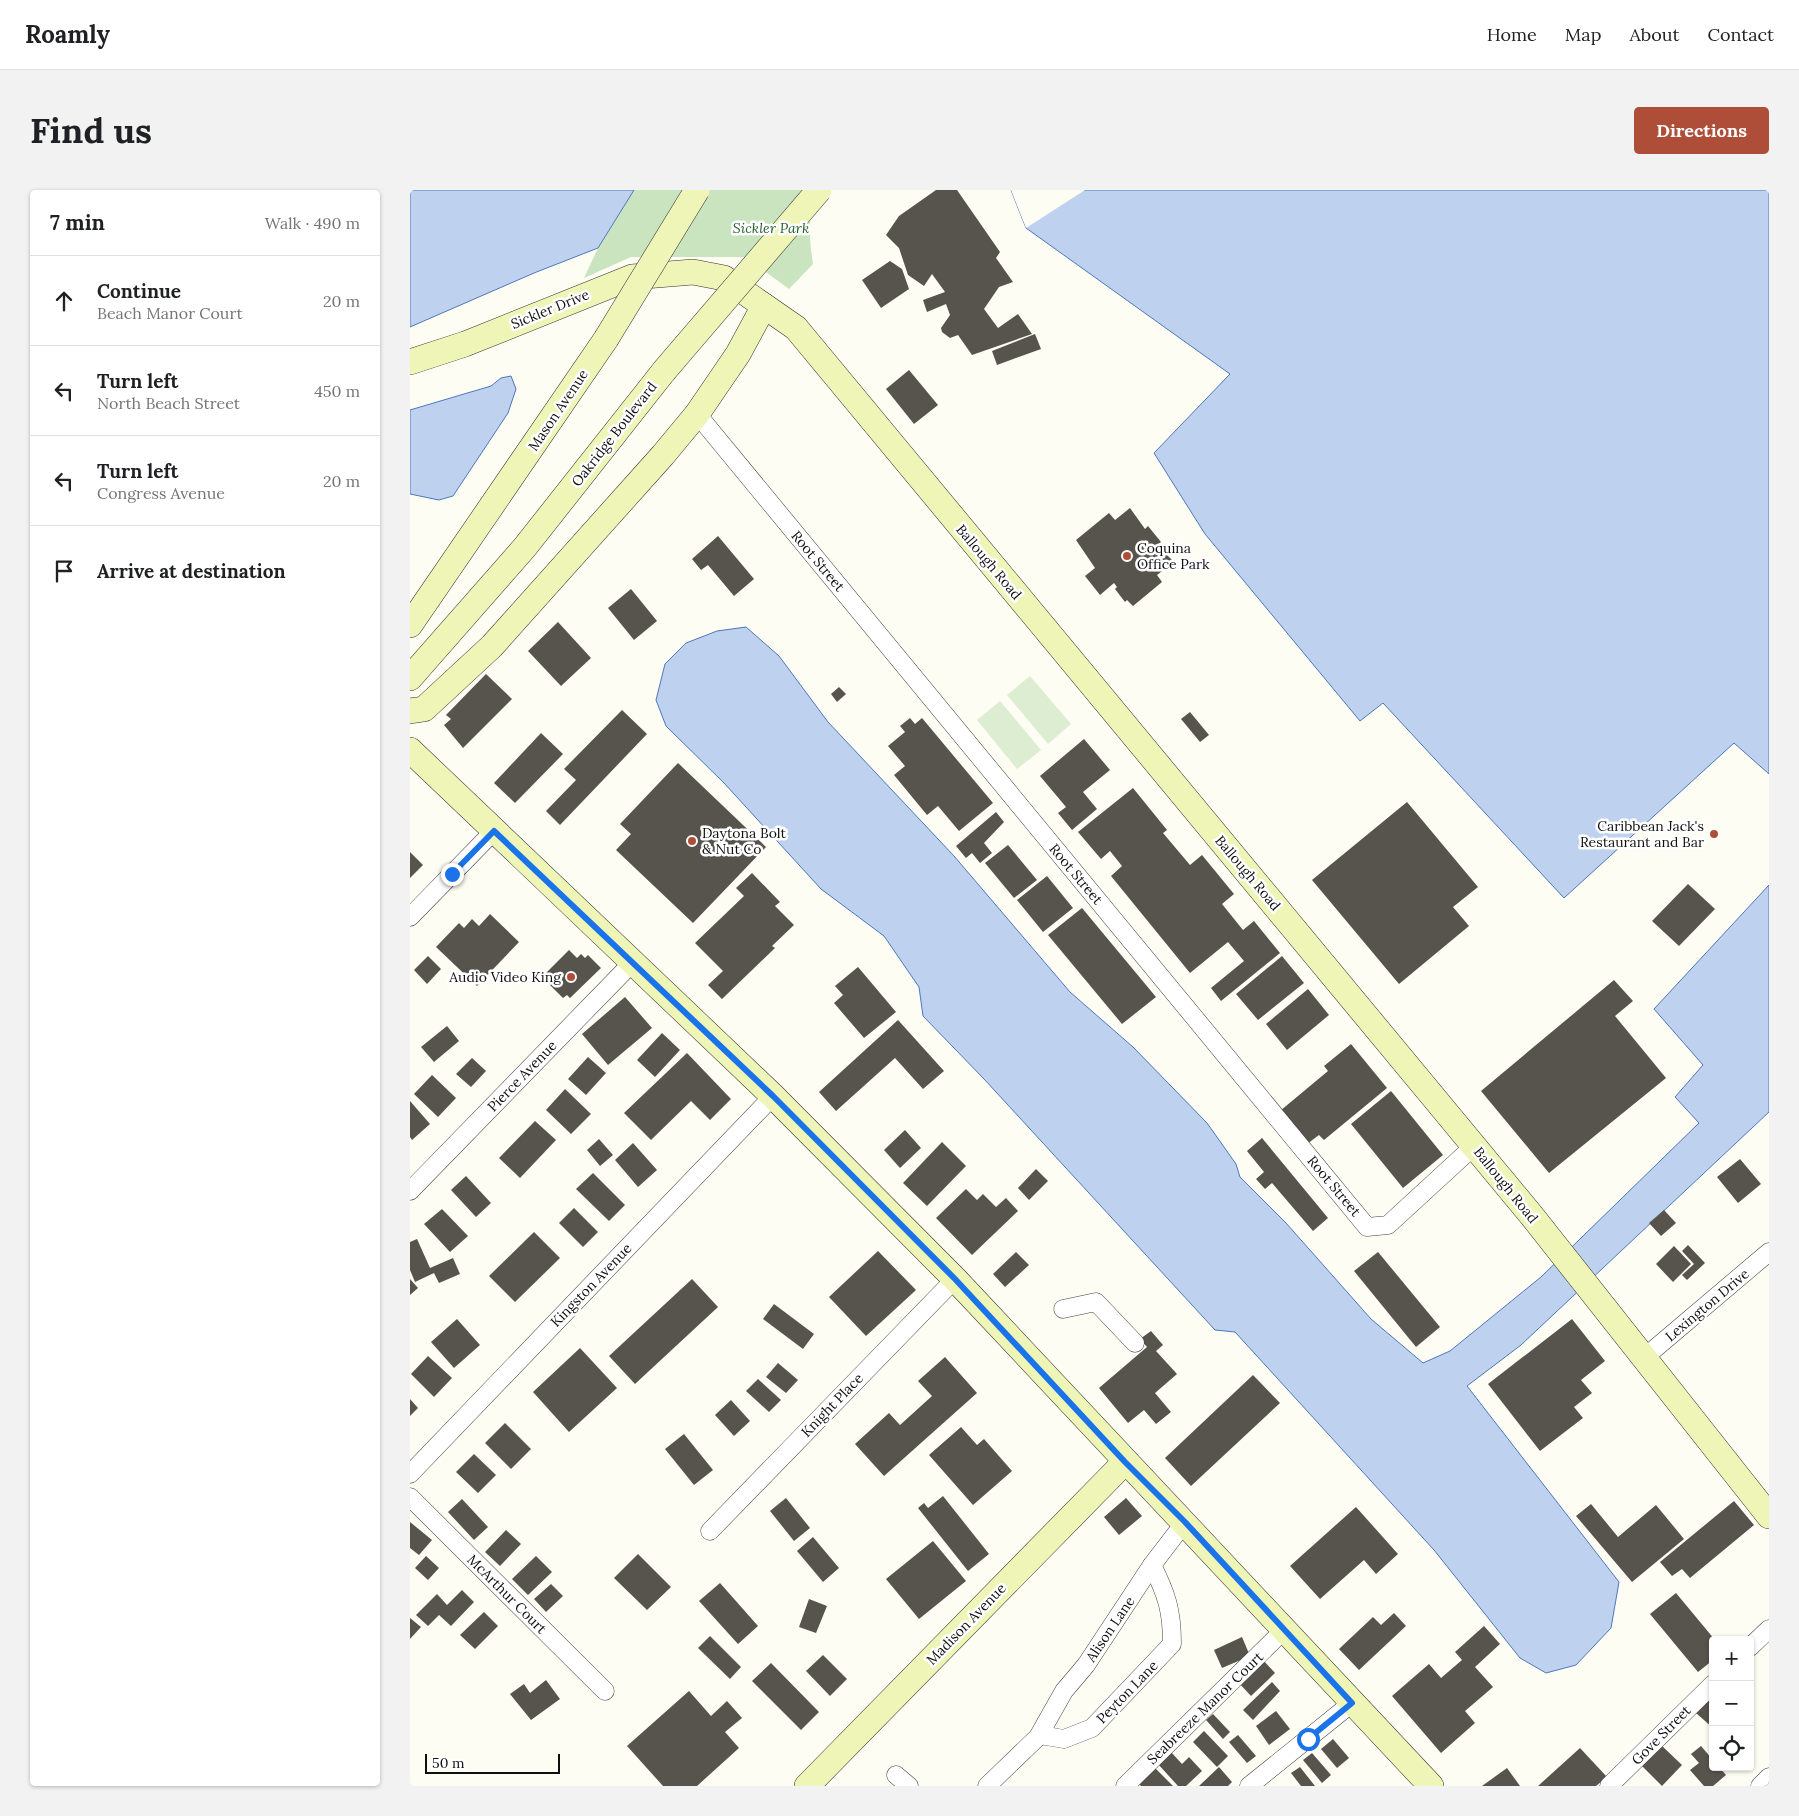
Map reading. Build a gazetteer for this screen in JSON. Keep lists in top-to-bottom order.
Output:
{
  "streets": {
    "street": [
      "Sickler Drive",
      "Mason Avenue",
      "Oakridge Boulevard",
      "Root Street",
      "Ballough Road",
      "Pierce Avenue",
      "Kingston Avenue",
      "Lexington Drive",
      "Knight Place",
      "McArthur Court",
      "Madison Avenue",
      "Alison Lane",
      "Peyton Lane",
      "Seabreeze Manor Court",
      "Gove Street"
    ]
  },
  "crossings": [
    ["Sickler Drive", "Ballough Road"],
    ["Root Street", "Ballough Road"],
    ["Ballough Road", "Lexington Drive"],
    ["Alison Lane", "Peyton Lane"]
  ],
  "parks": ["Sickler Park"],
  "places": [
    "Coquina Office Park",
    "Caribbean Jack's Restaurant and Bar",
    "Daytona Bolt & Nut Co",
    "Audio Video King"
  ],
  "scale_bar": "50 m",
  "page": {
    "header": "Roamly",
    "nav": [
      "Home",
      "Map",
      "About",
      "Contact"
    ],
    "buttons": "Directions",
    "title": "Find us",
    "heading": ["7 min", "Walk · 490 m"],
    "list": [
      ["Continue", "Beach Manor Court", "20 m"],
      ["Turn left", "North Beach Street", "450 m"],
      ["Turn left", "Congress Avenue", "20 m"],
      "Arrive at destination"
    ],
    "map_buttons": ["+", "−"],
    "scale": "50 m"
  }
}
